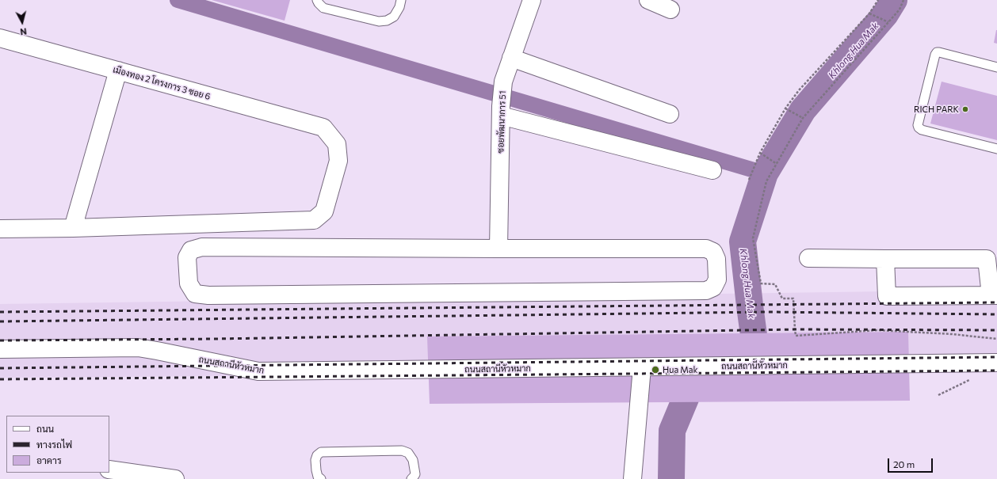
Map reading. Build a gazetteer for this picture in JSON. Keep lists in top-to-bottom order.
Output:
{
  "streets": {
    "street": ["เมืองทอง 2 โครงการ 3 ซอย 6", "ซอยพัฒนาการ 51", "ถนนสถานีหัวหมาก"]
  },
  "water": ["Khlong Hua Mak"],
  "places": ["RICH PARK", "Hua Mak"],
  "legend": ["ถนน", "ทางรถไฟ", "อาคาร"],
  "scale_bar": "20 m",
  "north": "bottom"
}
